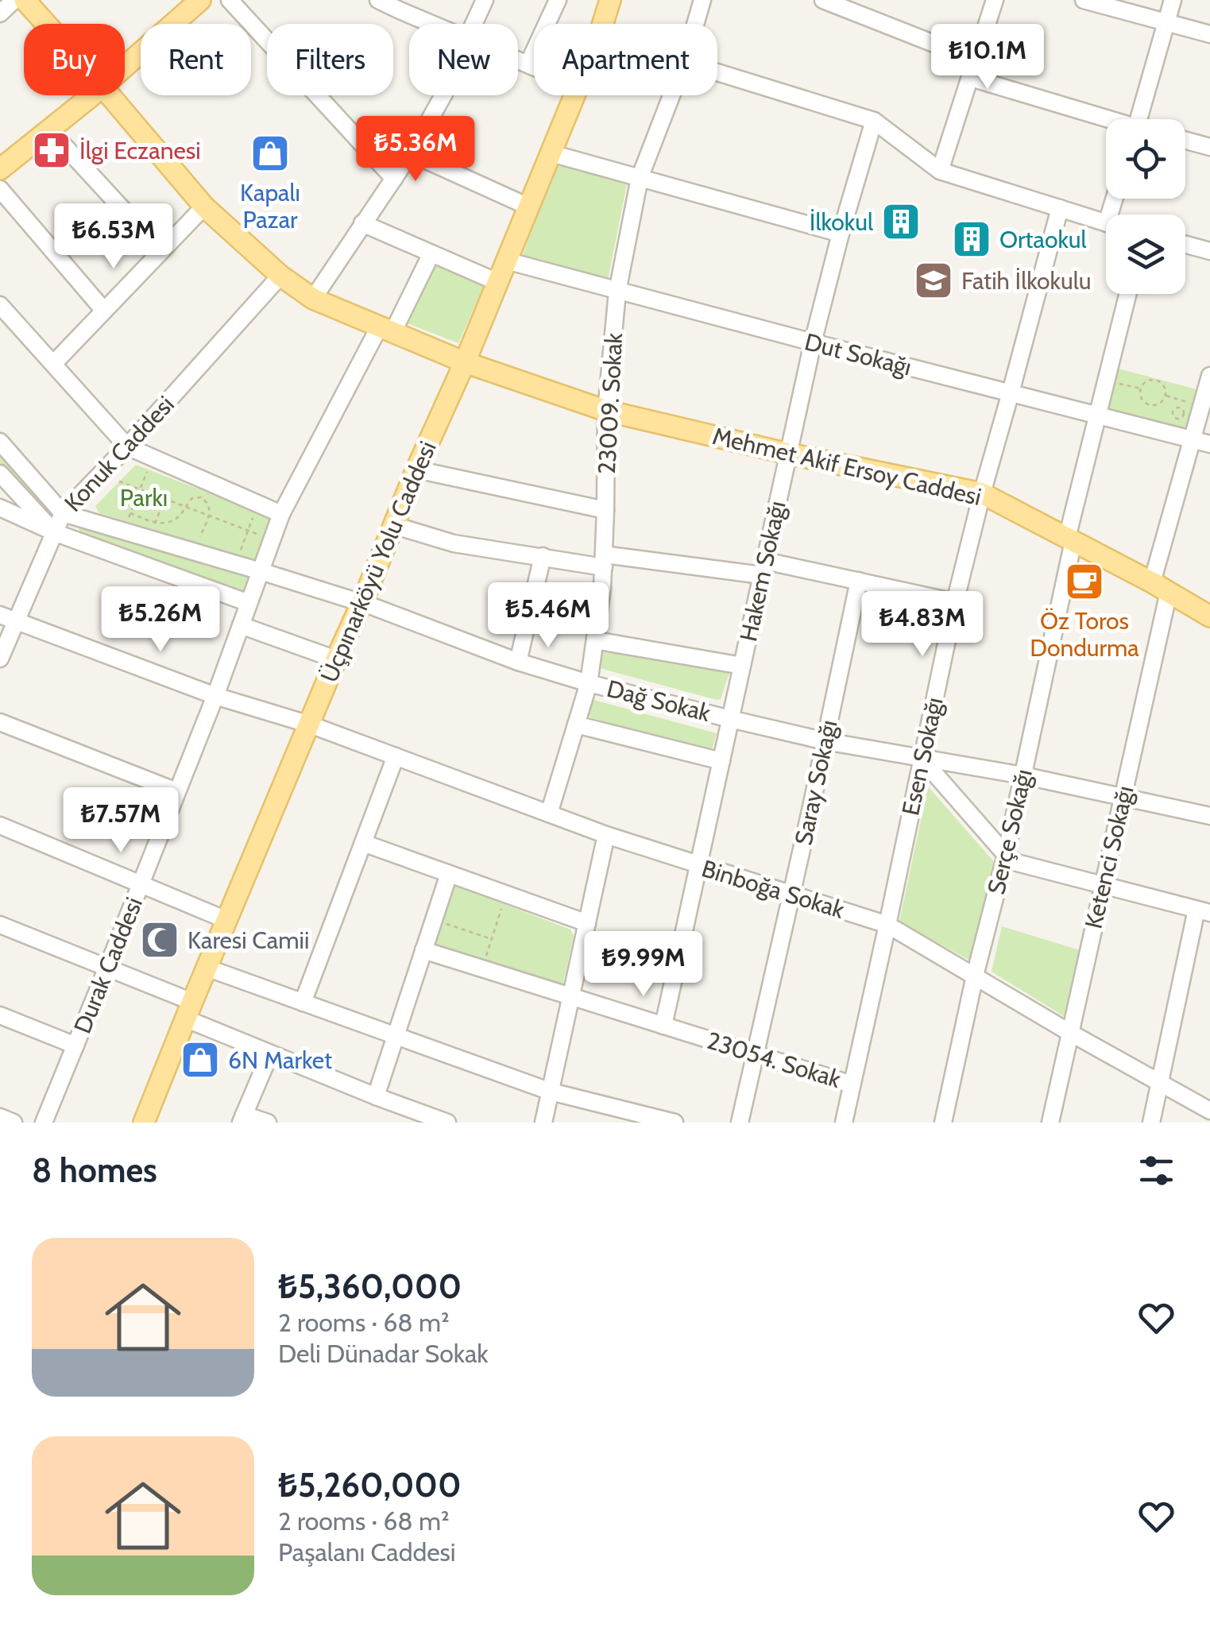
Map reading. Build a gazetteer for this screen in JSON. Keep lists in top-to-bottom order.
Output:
{
  "streets": {
    "main road": ["Mehmet Akif Ersoy Caddesi", "Üçpınarköyü Yolu Caddesi"],
    "street": [
      "Dut Sokağı",
      "23009. Sokak",
      "Konuk Caddesi",
      "Hakem Sokağı",
      "Dağ Sokak",
      "Esen Sokağı",
      "Saray Sokağı",
      "Serçe Sokağı",
      "Ketenci Sokağı",
      "Binboğa Sokak",
      "Durak Caddesi",
      "23054. Sokak"
    ]
  },
  "crossings": [
    ["Dut Sokağı", "23009. Sokak"],
    ["Dut Sokağı", "Üçpınarköyü Yolu Caddesi"],
    ["Dut Sokağı", "Hakem Sokağı"],
    ["Dut Sokağı", "Esen Sokağı"],
    ["Dut Sokağı", "Serçe Sokağı"],
    ["Dut Sokağı", "Ketenci Sokağı"],
    ["23009. Sokak", "Mehmet Akif Ersoy Caddesi"],
    ["23009. Sokak", "Dağ Sokak"],
    ["23009. Sokak", "Binboğa Sokak"],
    ["Konuk Caddesi", "Mehmet Akif Ersoy Caddesi"],
    ["Konuk Caddesi", "Dağ Sokak"],
    ["Konuk Caddesi", "Binboğa Sokak"],
    ["Mehmet Akif Ersoy Caddesi", "Üçpınarköyü Yolu Caddesi"],
    ["Mehmet Akif Ersoy Caddesi", "Hakem Sokağı"],
    ["Mehmet Akif Ersoy Caddesi", "Esen Sokağı"],
    ["Mehmet Akif Ersoy Caddesi", "Serçe Sokağı"],
    ["Mehmet Akif Ersoy Caddesi", "Ketenci Sokağı"],
    ["Mehmet Akif Ersoy Caddesi", "Durak Caddesi"],
    ["Üçpınarköyü Yolu Caddesi", "Dağ Sokak"],
    ["Üçpınarköyü Yolu Caddesi", "Binboğa Sokak"],
    ["Hakem Sokağı", "Dağ Sokak"],
    ["Hakem Sokağı", "Binboğa Sokak"],
    ["Hakem Sokağı", "23054. Sokak"],
    ["Dağ Sokak", "Esen Sokağı"],
    ["Dağ Sokak", "Saray Sokağı"],
    ["Dağ Sokak", "Serçe Sokağı"],
    ["Dağ Sokak", "Ketenci Sokağı"],
    ["Dağ Sokak", "Durak Caddesi"],
    ["Esen Sokağı", "Binboğa Sokak"],
    ["Esen Sokağı", "23054. Sokak"],
    ["Saray Sokağı", "Binboğa Sokak"],
    ["Saray Sokağı", "23054. Sokak"],
    ["Serçe Sokağı", "Binboğa Sokak"],
    ["Ketenci Sokağı", "Binboğa Sokak"],
    ["Binboğa Sokak", "Durak Caddesi"]
  ],
  "parks": ["Parkı"],
  "places": {
    "pharmacy": ["İlgi Eczanesi"],
    "shop": ["Kapalı Pazar", "6N Market"],
    "building": ["İlkokul", "Ortaokul"],
    "school or university": ["Fatih İlkokulu"],
    "cafe": ["Öz Toros Dondurma"],
    "mosque": ["Karesi Camii"]
  },
  "page": {
    "price": [
      "₺10.1M",
      "₺5.36M",
      "₺6.53M",
      "₺5.46M",
      "₺5.26M",
      "₺4.83M",
      "₺7.57M",
      "₺9.99M"
    ],
    "chip": [
      "Buy",
      "Rent",
      "Filters",
      "New",
      "Apartment"
    ],
    "heading": "8 homes",
    "list": [
      {
        "name": "₺5,360,000",
        "note": "2 rooms · 68 m² · Deli Dünadar Sokak"
      },
      {
        "name": "₺5,260,000",
        "note": "2 rooms · 68 m² · Paşalanı Caddesi"
      }
    ]
  }
}
